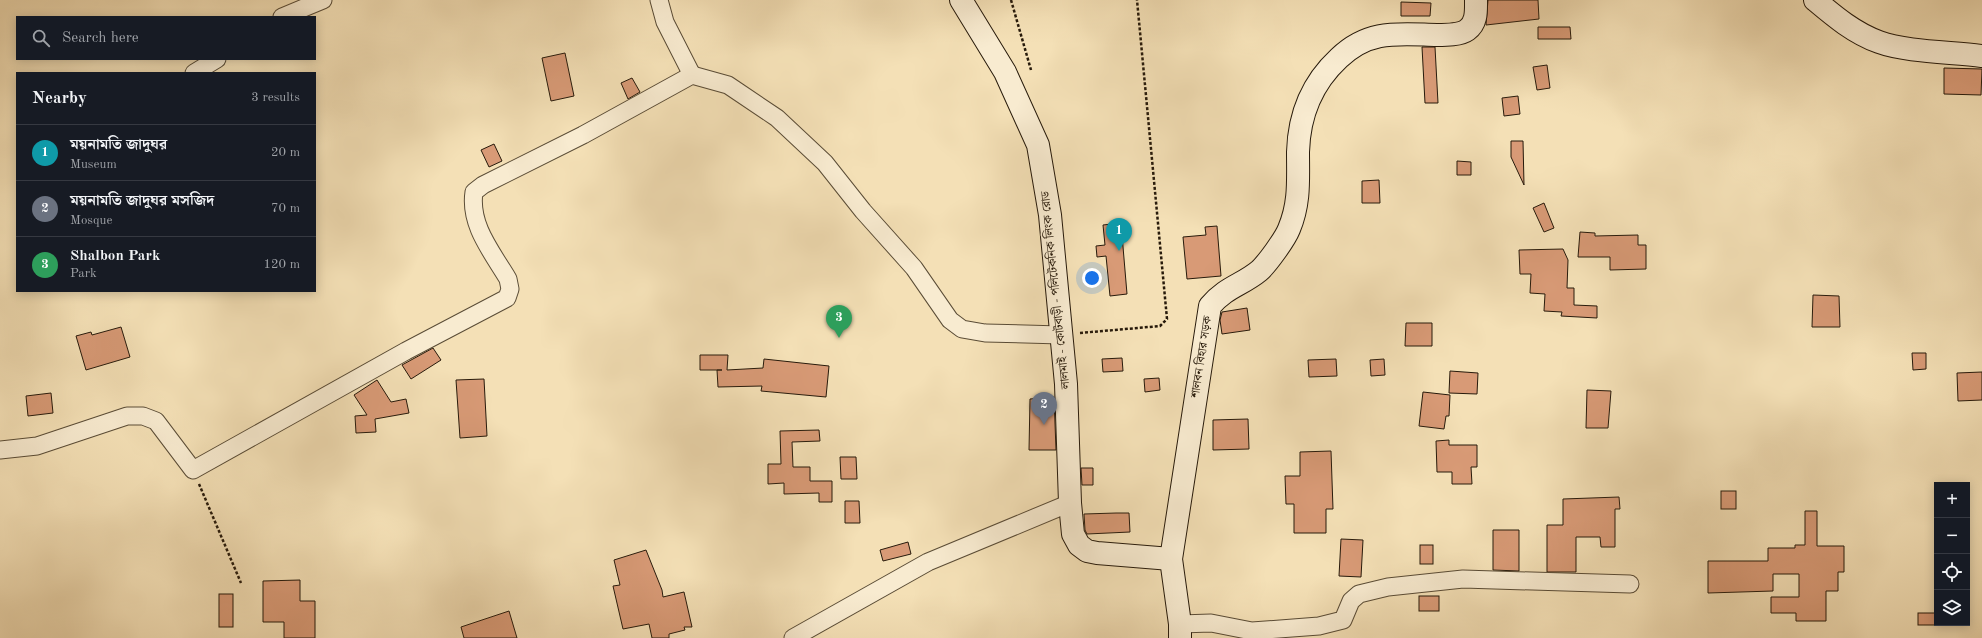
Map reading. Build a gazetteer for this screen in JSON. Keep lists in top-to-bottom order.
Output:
{
  "streets": {
    "main road": ["লালমাই - কোটবাড়ী - পলিটেকনিক লিংক রোড", "শালবন বিহার সড়ক"]
  },
  "crossings": [
    ["লালমাই - কোটবাড়ী - পলিটেকনিক লিংক রোড", "শালবন বিহার সড়ক"]
  ],
  "page": {
    "search": "Search here",
    "heading": ["Nearby", "3 results"],
    "list": [
      {
        "mark": "1",
        "name": "ময়নামতি জাদুঘর",
        "note": "Museum",
        "value": "20 m"
      },
      {
        "mark": "2",
        "name": "ময়নামতি জাদুঘর মসজিদ",
        "note": "Mosque",
        "value": "70 m"
      },
      {
        "mark": "3",
        "name": "Shalbon Park",
        "note": "Park",
        "value": "120 m"
      }
    ],
    "pins": ["1", "3", "2"],
    "map_buttons": ["+", "−"]
  }
}
